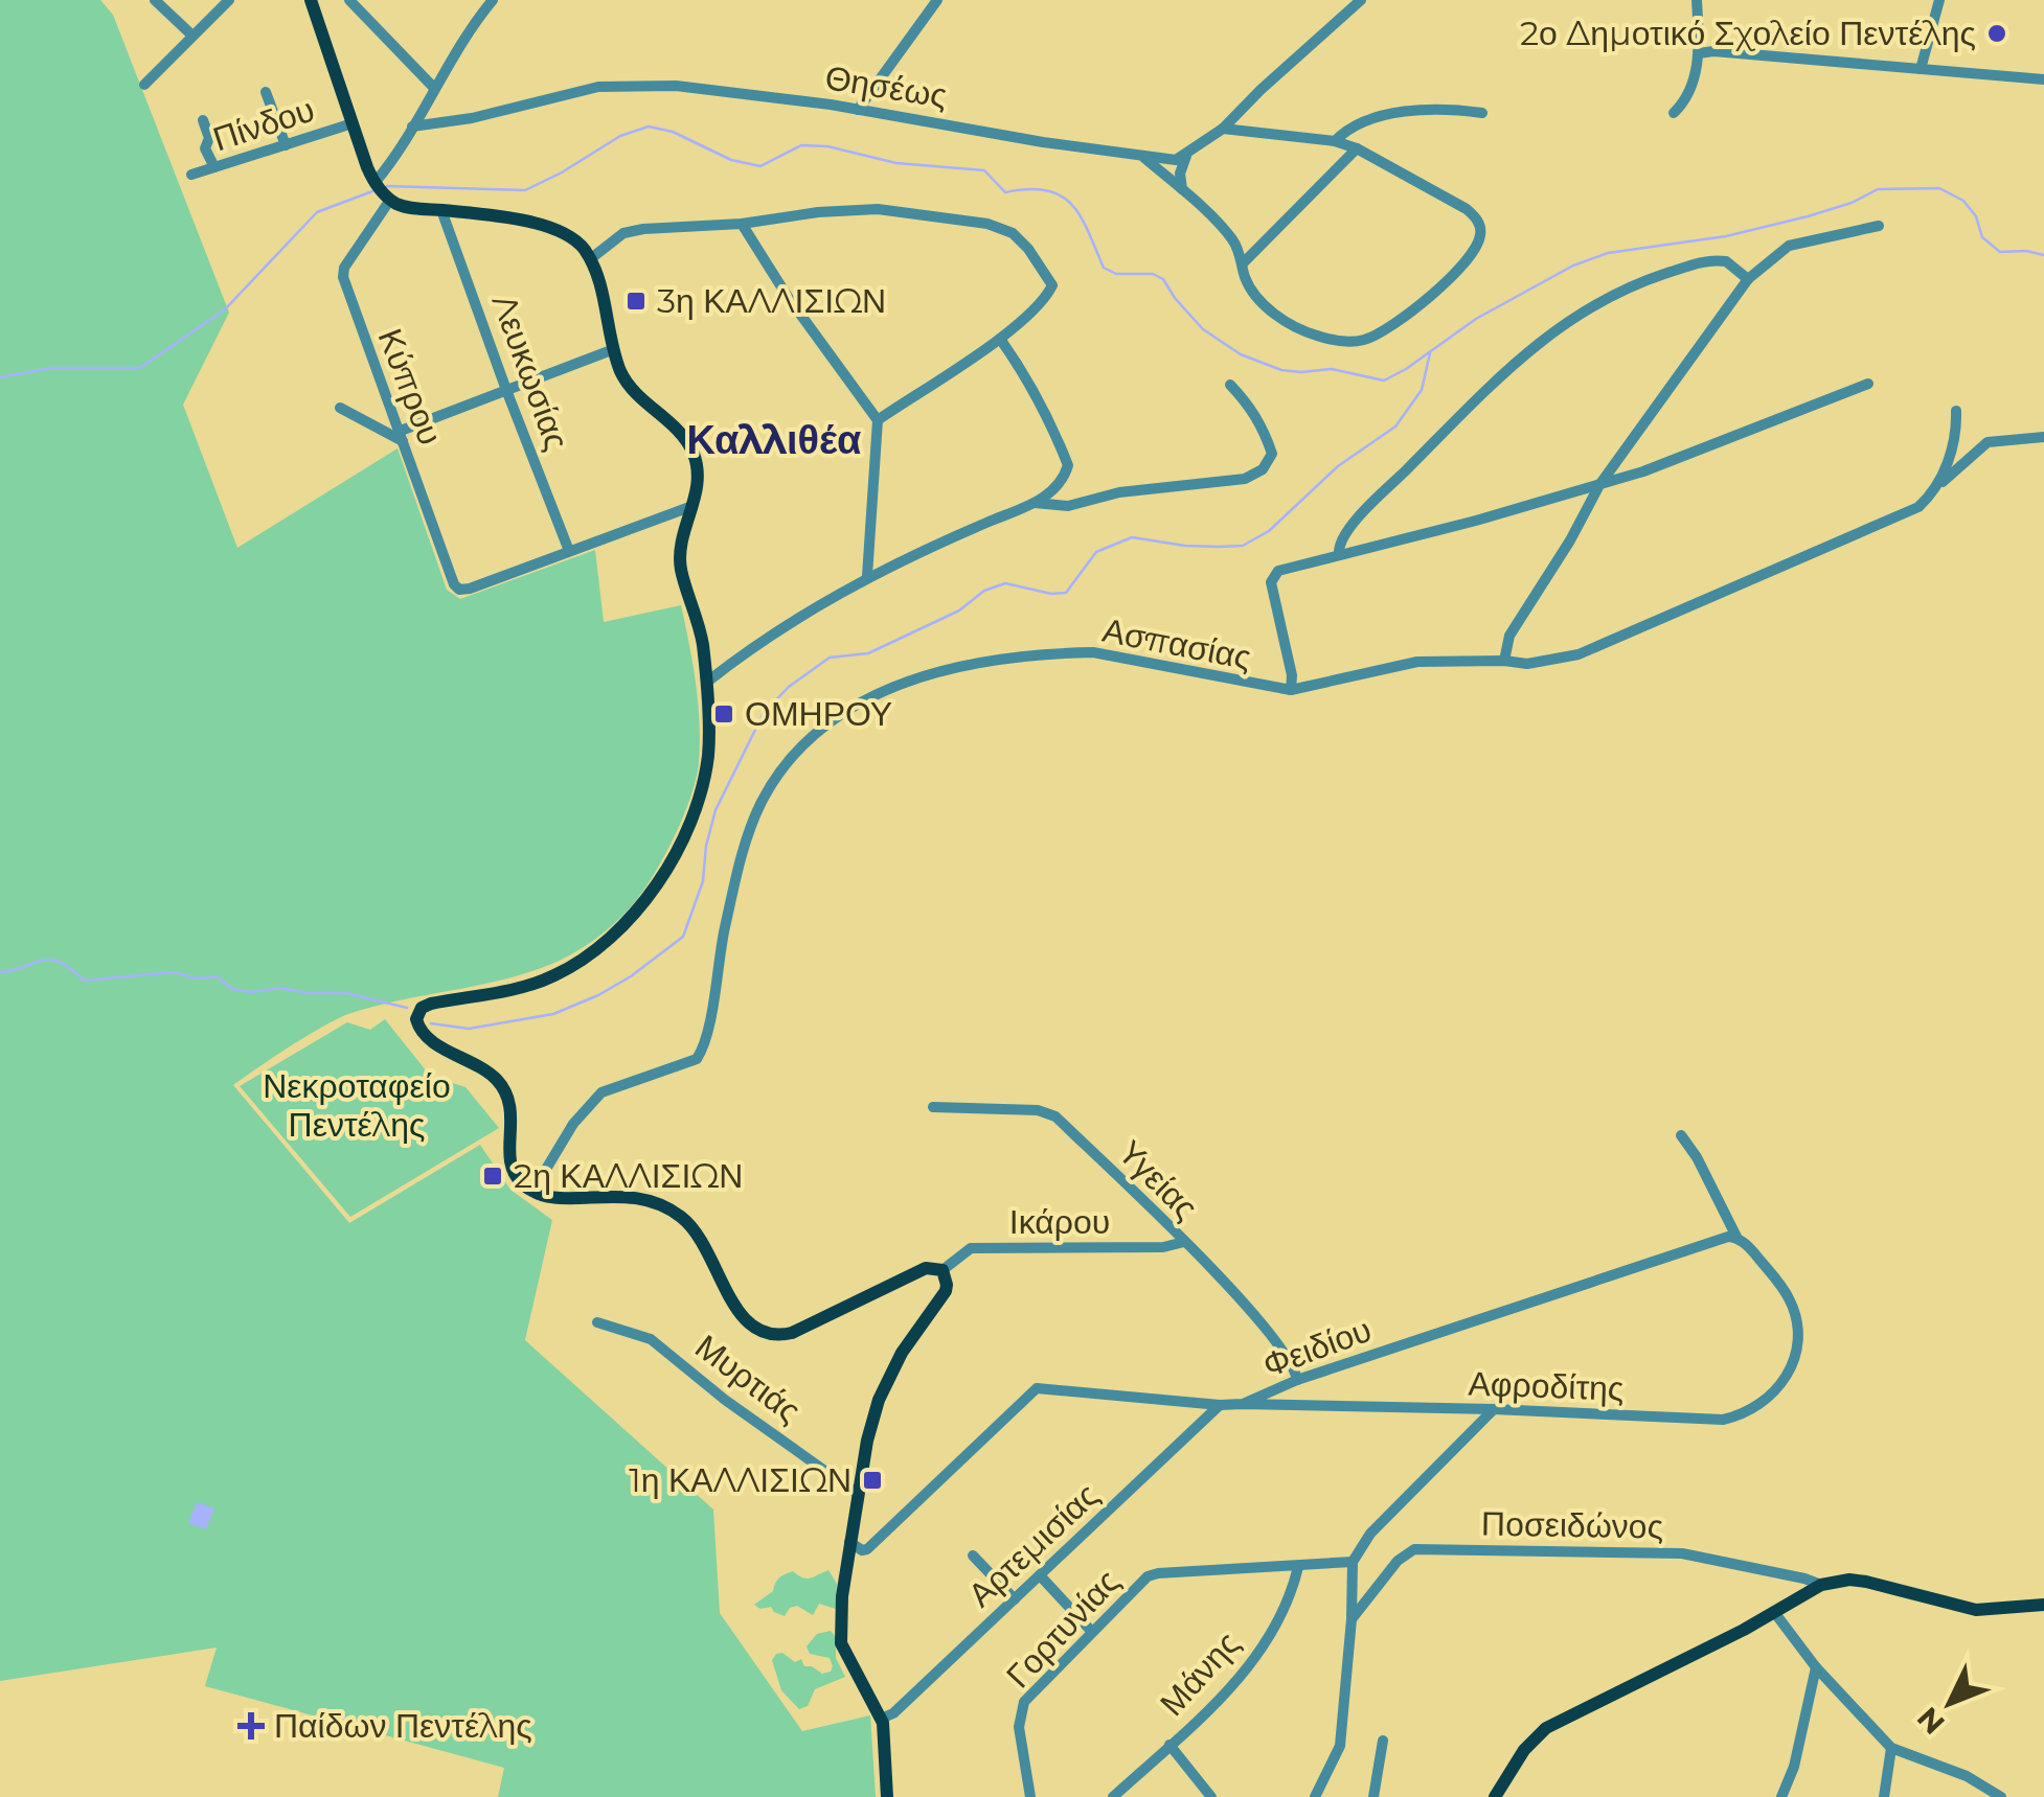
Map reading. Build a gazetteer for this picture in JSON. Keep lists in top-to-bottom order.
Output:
{
  "streets": {
    "street": [
      "Θησέως",
      "Πίνδου",
      "Λευκωσίας",
      "Κύπρου",
      "Ασπασίας",
      "Υγείας",
      "Ικάρου",
      "Φειδίου",
      "Μυρτιάς",
      "Αφροδίτης",
      "Ποσειδώνος",
      "Αρτεμισίας",
      "Γορτυνίας",
      "Μάνης"
    ]
  },
  "crossings": [
    ["Λευκωσίας", "Κύπρου"],
    ["Υγείας", "Ικάρου"],
    ["Υγείας", "Φειδίου"],
    ["Φειδίου", "Αφροδίτης"],
    ["Φειδίου", "Αρτεμισίας"],
    ["Γορτυνίας", "Μάνης"]
  ],
  "districts": ["Καλλιθέα"],
  "parks": ["Νεκροταφείο Πεντέλης"],
  "places": {
    "other": ["2ο Δημοτικό Σχολείο Πεντέλης"],
    "transit": [
      "3η ΚΑΛΛΙΣΙΩΝ",
      "ΟΜΗΡΟΥ",
      "2η ΚΑΛΛΙΣΙΩΝ",
      "1η ΚΑΛΛΙΣΙΩΝ"
    ],
    "health": ["Παίδων Πεντέλης"]
  },
  "north": "bottom left"
}
